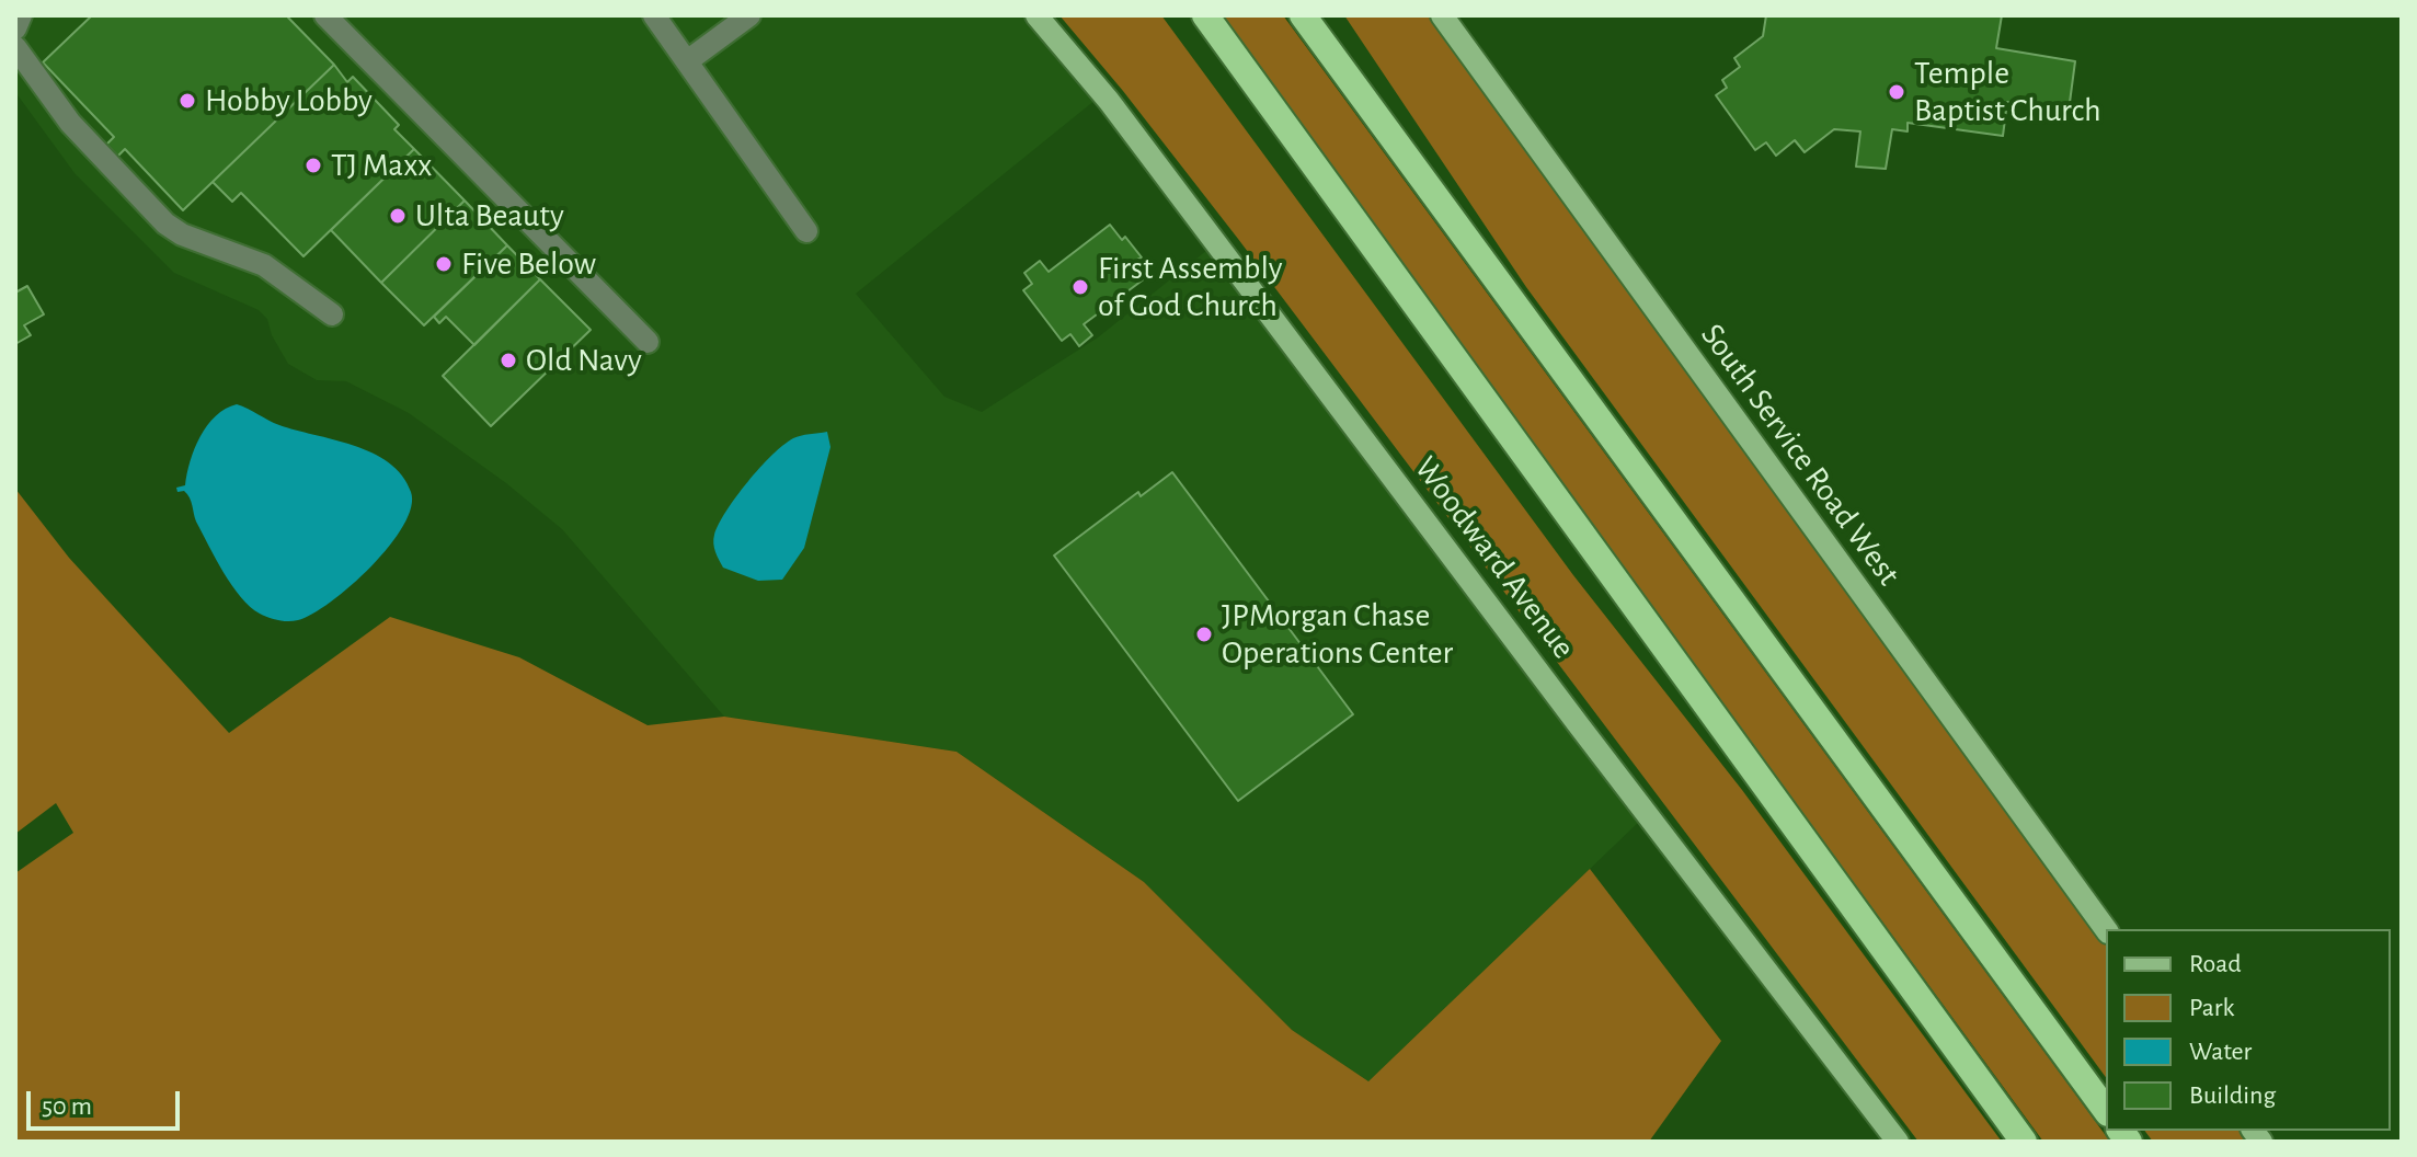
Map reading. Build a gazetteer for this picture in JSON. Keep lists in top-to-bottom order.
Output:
{
  "streets": {
    "main road": ["South Service Road West", "Woodward Avenue"]
  },
  "places": [
    "Temple Baptist Church",
    "Hobby Lobby",
    "TJ Maxx",
    "Ulta Beauty",
    "Five Below",
    "First Assembly of God Church",
    "Old Navy",
    "JPMorgan Chase Operations Center"
  ],
  "legend": [
    "Road",
    "Park",
    "Water",
    "Building"
  ],
  "scale_bar": "50 m"
}
